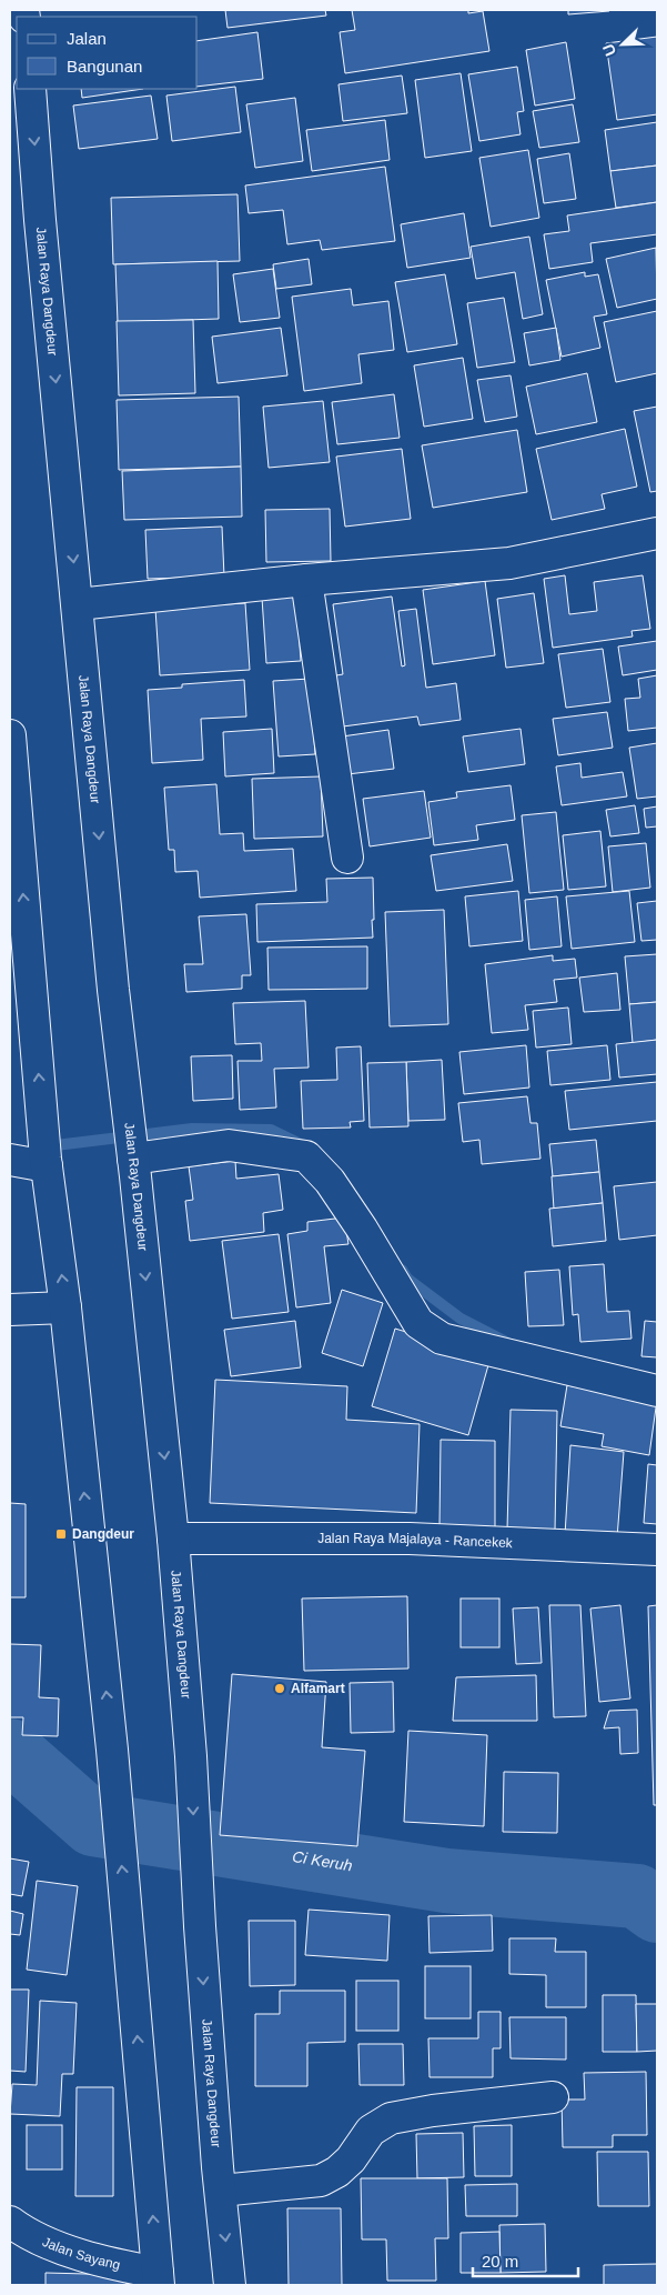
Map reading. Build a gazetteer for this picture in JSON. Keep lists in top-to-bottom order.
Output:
{
  "streets": {
    "main road": ["Jalan Raya Dangdeur", "Jalan Raya Majalaya - Rancekek", "Jalan Sayang"]
  },
  "crossings": [
    ["Jalan Raya Dangdeur", "Jalan Raya Majalaya - Rancekek"]
  ],
  "water": ["Ci Keruh"],
  "places": {
    "transit": ["Dangdeur"],
    "other": ["Alfamart"]
  },
  "legend": ["Jalan", "Bangunan"],
  "scale_bar": "20 m",
  "north": "bottom left"
}
